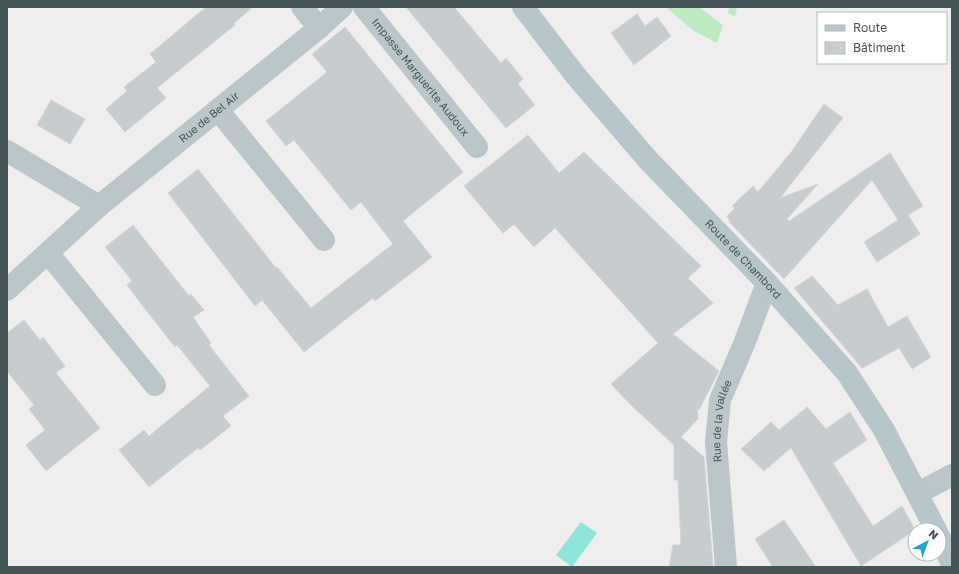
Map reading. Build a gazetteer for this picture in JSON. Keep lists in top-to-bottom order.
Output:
{
  "streets": {
    "main road": ["Route de Chambord"],
    "street": ["Impasse Marguerite Audoux", "Rue de Bel Air", "Rue de la Vallée"]
  },
  "crossings": [
    ["Route de Chambord", "Rue de la Vallée"]
  ],
  "legend": ["Route", "Bâtiment"],
  "north": "top right"
}
